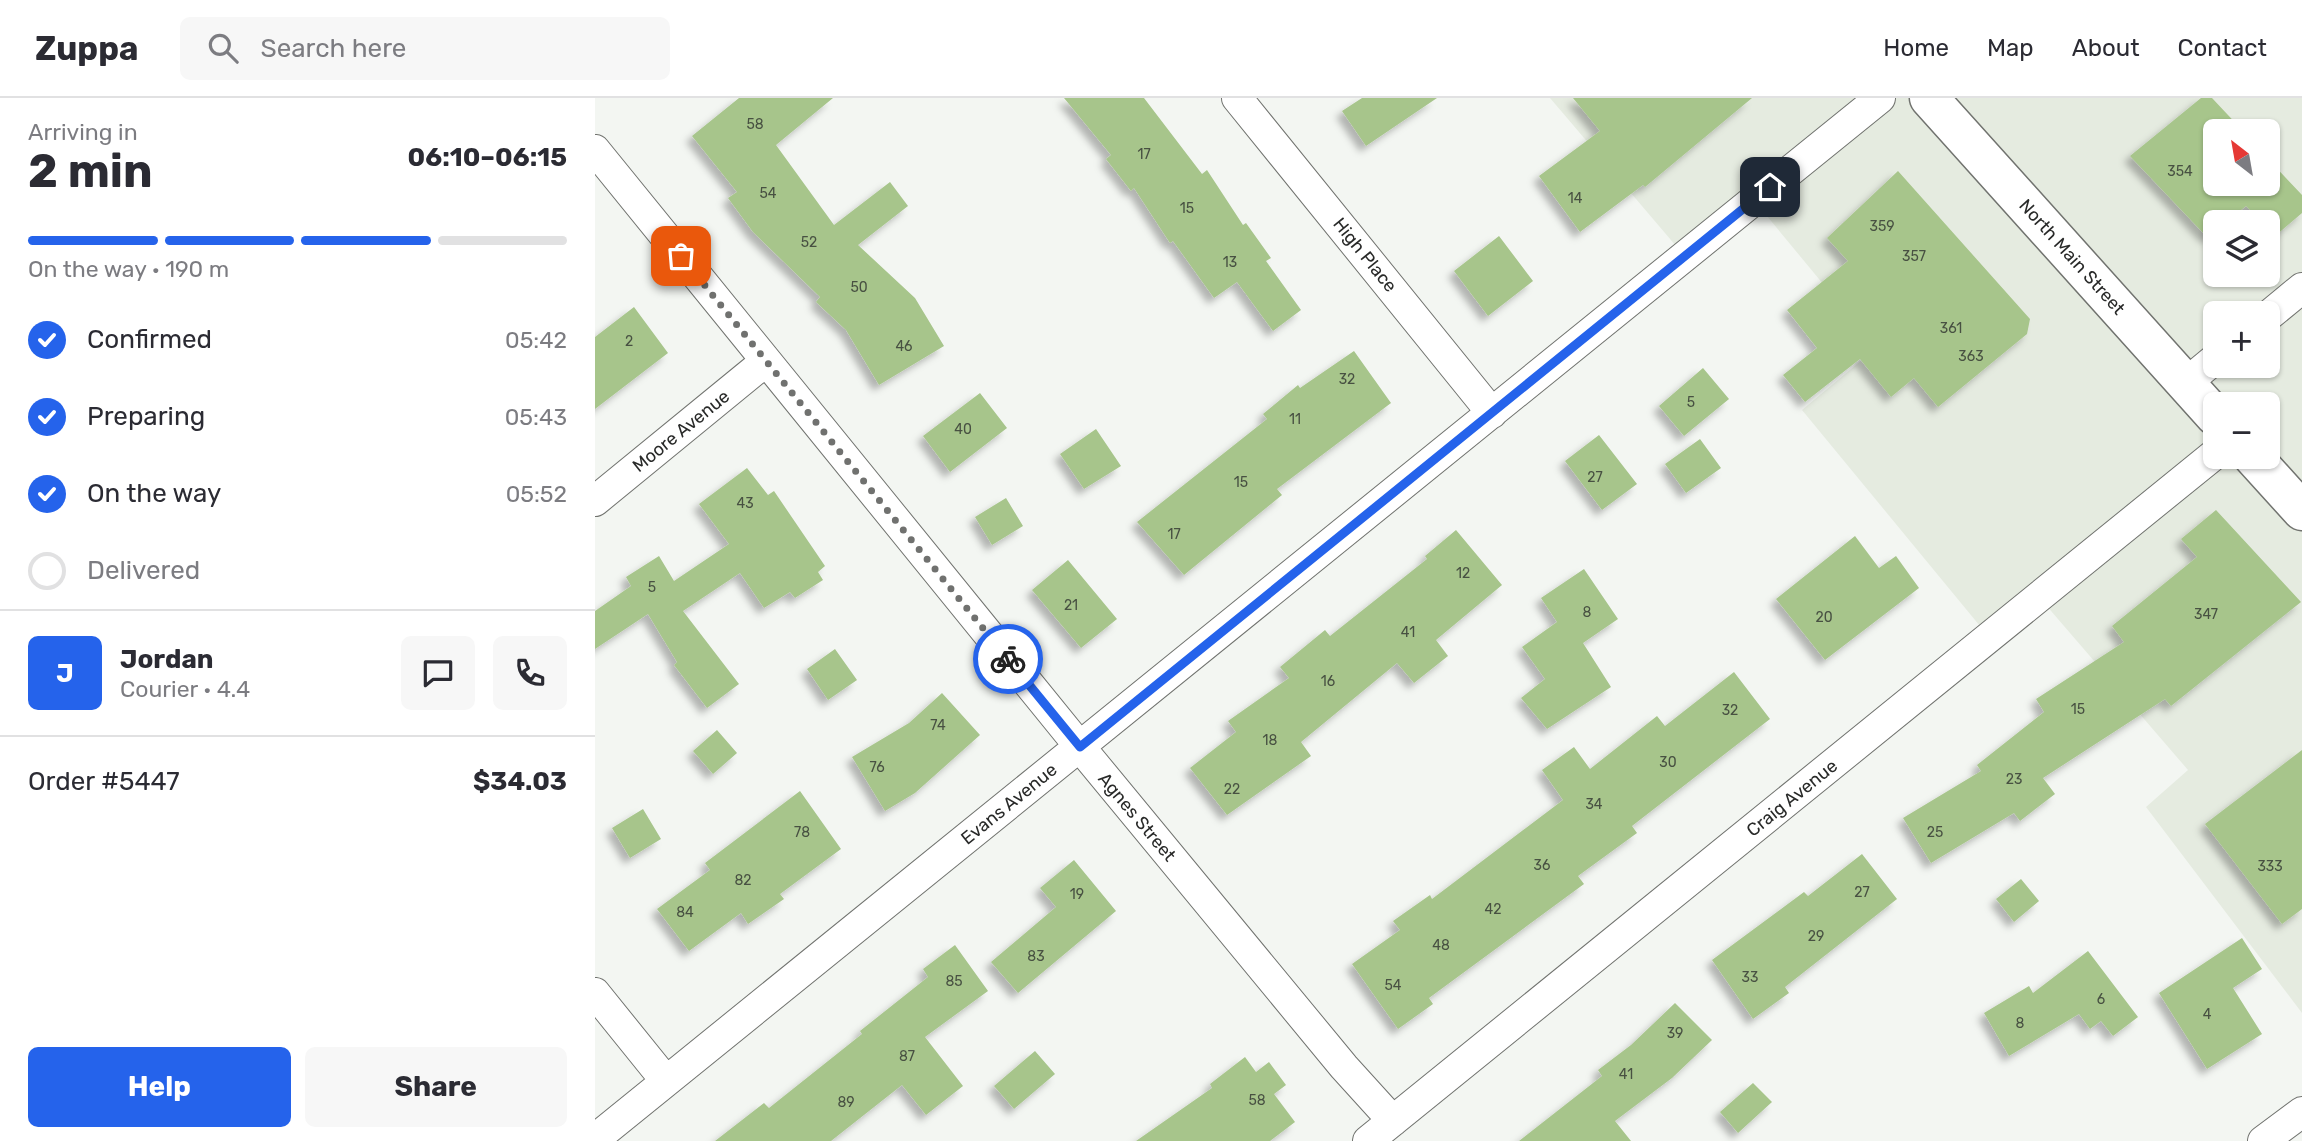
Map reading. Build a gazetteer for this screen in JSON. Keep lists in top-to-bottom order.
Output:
{
  "streets": {
    "main road": ["North Main Street"],
    "street": [
      "High Place",
      "Moore Avenue",
      "Craig Avenue",
      "Evans Avenue",
      "Agnes Street"
    ]
  },
  "crossings": [
    ["High Place", "Evans Avenue"],
    ["Moore Avenue", "Agnes Street"],
    ["Craig Avenue", "Agnes Street"],
    ["Evans Avenue", "Agnes Street"]
  ],
  "house_numbers": [
    "58",
    "17",
    "354",
    "54",
    "14",
    "15",
    "359",
    "52",
    "357",
    "13",
    "50",
    "361",
    "2",
    "46",
    "363",
    "32",
    "5",
    "11",
    "40",
    "27",
    "15",
    "43",
    "17",
    "12",
    "5",
    "21",
    "8",
    "347",
    "20",
    "41",
    "16",
    "15",
    "32",
    "74",
    "18",
    "30",
    "76",
    "23",
    "22",
    "34",
    "78",
    "25",
    "36",
    "333",
    "82",
    "27",
    "19",
    "42",
    "84",
    "29",
    "48",
    "83",
    "33",
    "85",
    "54",
    "6",
    "4",
    "8",
    "39",
    "87",
    "41",
    "58",
    "89"
  ],
  "north": "top left",
  "page": {
    "header": "Zuppa",
    "search": "Search here",
    "nav": [
      "Home",
      "Map",
      "About",
      "Contact"
    ],
    "heading": ["2 min", "Arriving in", "06:10–06:15"],
    "panel": [
      "Jordan",
      "Courier · 4.4",
      "Order #5447",
      "$34.03"
    ],
    "map_buttons": ["+", "−"],
    "bar": "On the way · 190 m",
    "list": [
      ["Confirmed", "05:42"],
      ["Preparing", "05:43"],
      ["On the way", "05:52"],
      "Delivered"
    ],
    "round": "J",
    "buttons": ["Help", "Share"]
  }
}
